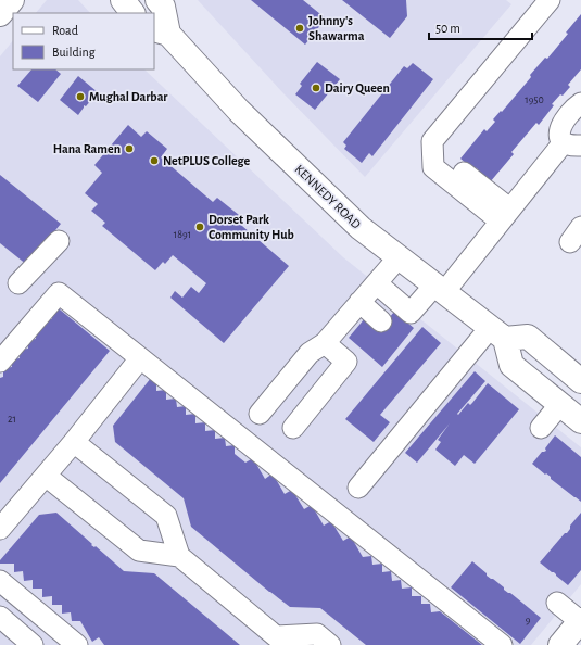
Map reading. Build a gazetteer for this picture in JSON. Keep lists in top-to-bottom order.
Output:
{
  "streets": {
    "main road": ["KENNEDY ROAD"]
  },
  "places": [
    "Johnny's Shawarma",
    "Dairy Queen",
    "Mughal Darbar",
    "Hana Ramen",
    "NetPLUS College",
    "Dorset Park Community Hub"
  ],
  "house_numbers": [
    "1950",
    "1891",
    "21",
    "9"
  ],
  "legend": ["Road", "Building"],
  "scale_bar": "50 m"
}
